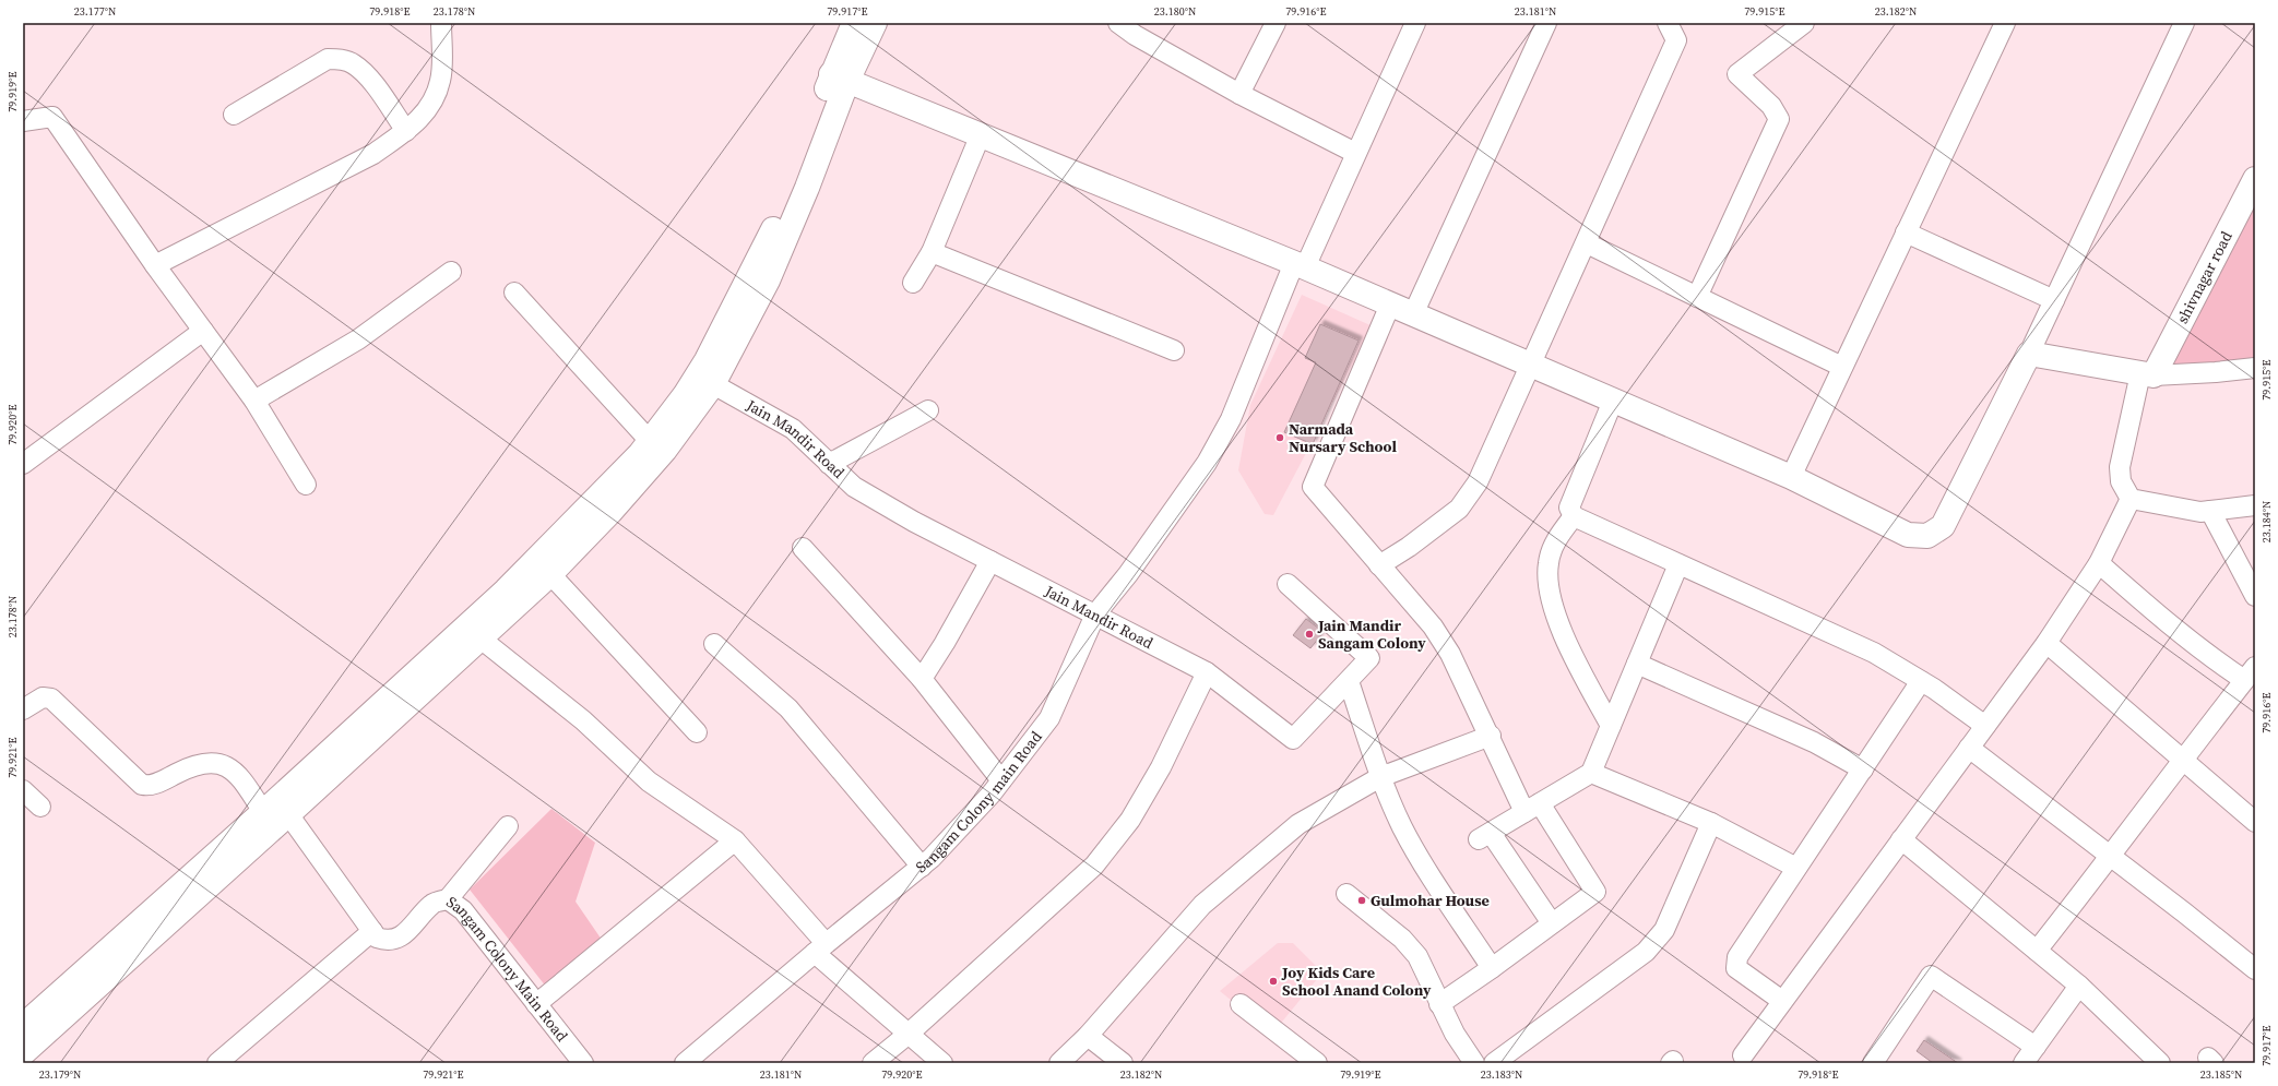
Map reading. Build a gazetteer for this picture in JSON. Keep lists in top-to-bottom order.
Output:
{
  "streets": {
    "street": [
      "shivnagar road",
      "Jain Mandir Road",
      "Sangam Colony main Road",
      "Sangam Colony Main Road"
    ]
  },
  "crossings": [
    ["Jain Mandir Road", "Sangam Colony main Road"]
  ],
  "places": [
    "Narmada Nursary School",
    "Jain Mandir Sangam Colony",
    "Gulmohar House",
    "Joy Kids Care School Anand Colony"
  ],
  "coordinates": [
    "23.177°N",
    "79.918°E",
    "23.178°N",
    "79.917°E",
    "23.180°N",
    "79.916°E",
    "23.181°N",
    "79.915°E",
    "23.182°N",
    "79.919°E",
    "79.920°E",
    "23.184°N",
    "79.921°E",
    "23.179°N",
    "23.183°N",
    "23.185°N"
  ]
}
